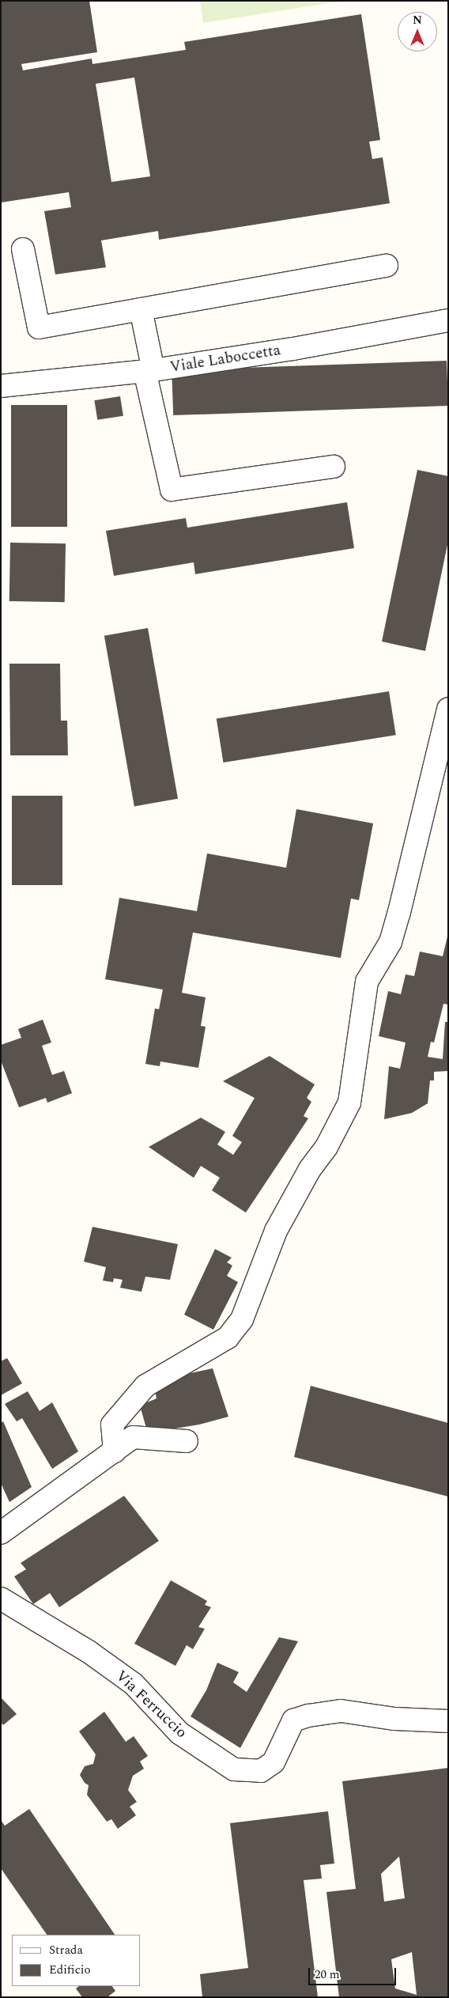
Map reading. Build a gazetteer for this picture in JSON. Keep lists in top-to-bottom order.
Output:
{
  "streets": {
    "street": ["Viale Laboccetta", "Via Ferruccio"]
  },
  "legend": ["Strada", "Edificio"],
  "scale_bar": "20 m",
  "north": "top"
}
